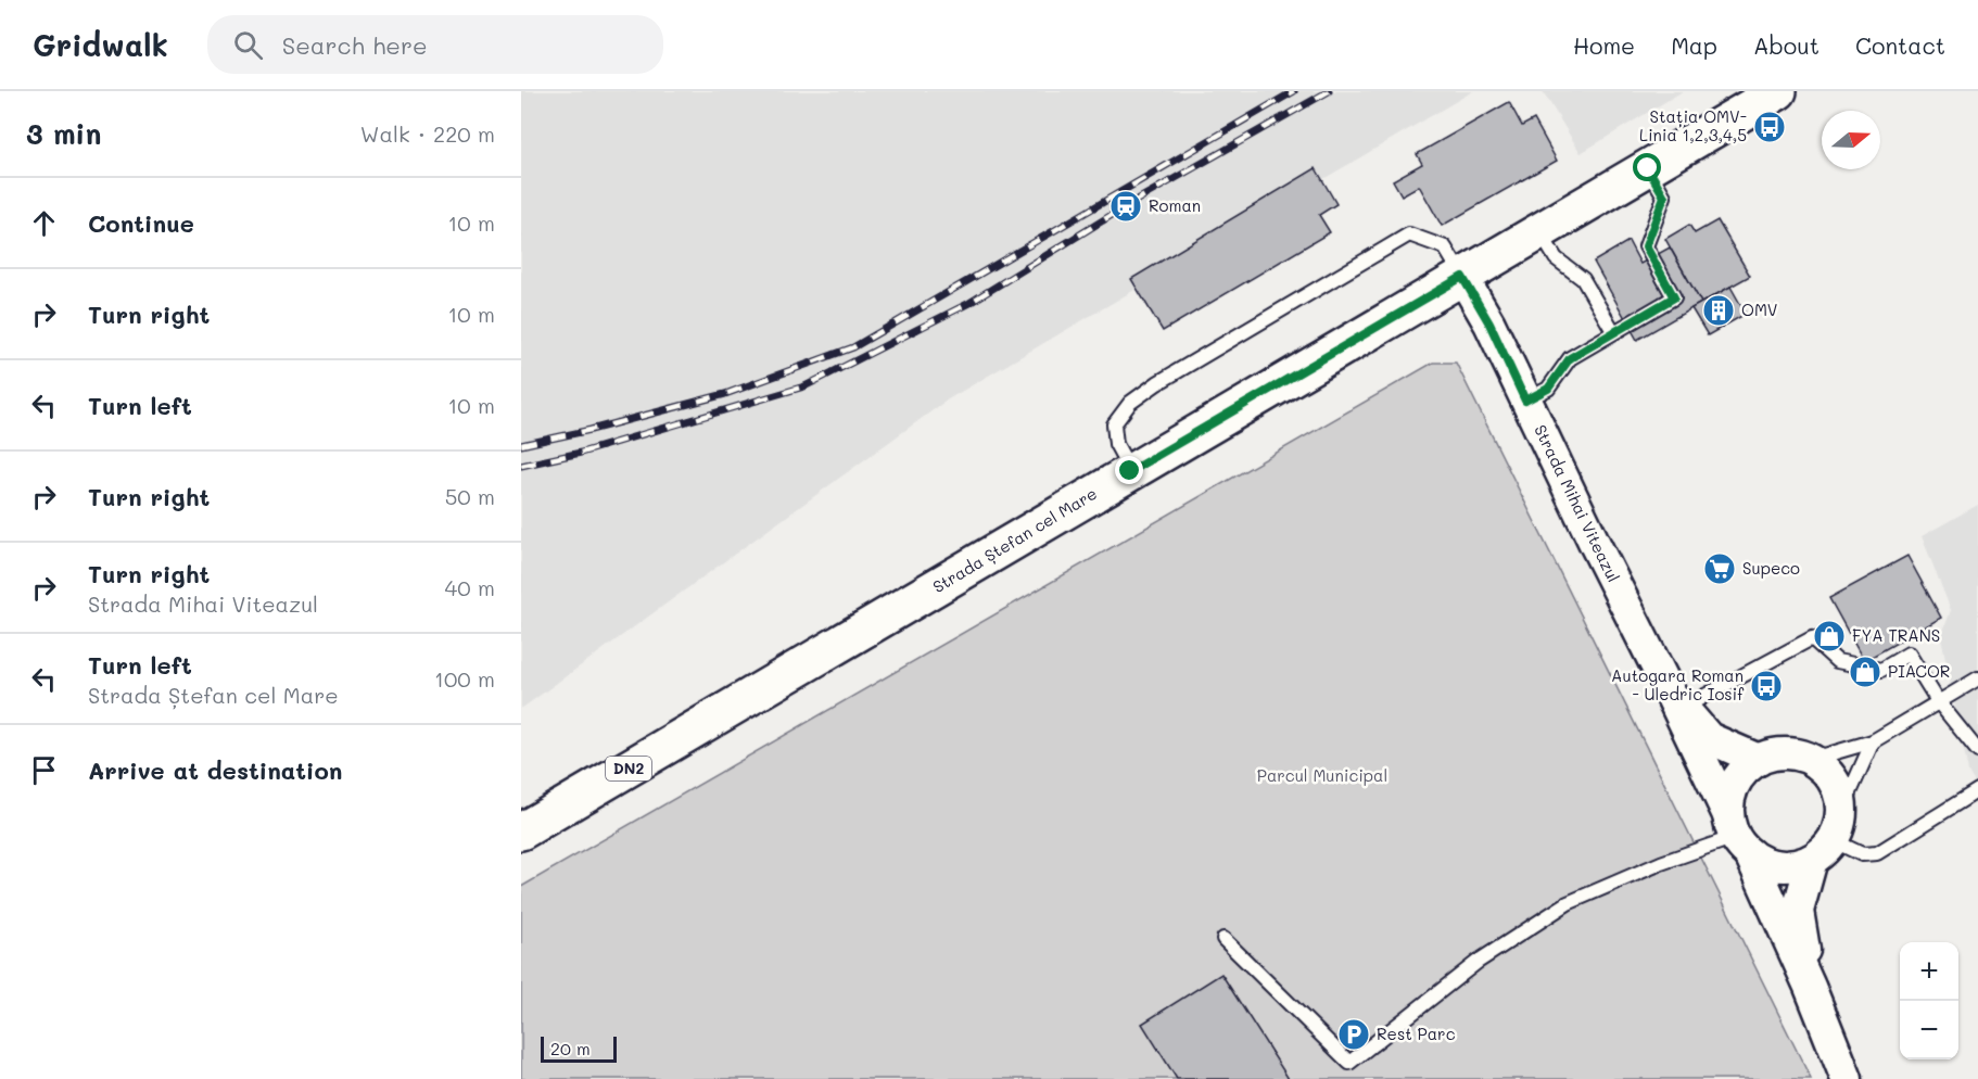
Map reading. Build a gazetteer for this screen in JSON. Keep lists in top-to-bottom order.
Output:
{
  "streets": {
    "main road": ["Strada Ștefan cel Mare", "DN2"],
    "street": ["Strada Mihai Viteazul"]
  },
  "crossings": [
    ["Strada Mihai Viteazul", "Strada Ștefan cel Mare"]
  ],
  "parks": ["Parcul Municipal"],
  "places": {
    "bus stop": ["Stația OMV- Linia 1,2,3,4,5", "Autogara Roman - Uledric Iosif"],
    "station": ["Roman"],
    "building": ["OMV"],
    "supermarket": ["Supeco"],
    "shop": ["FYA TRANS", "PIACOR"],
    "parking": ["Rest Parc"]
  },
  "scale_bar": "20 m",
  "north": "right",
  "page": {
    "header": "Gridwalk",
    "search": "Search here",
    "nav": [
      "Home",
      "Map",
      "About",
      "Contact"
    ],
    "heading": ["3 min", "Walk · 220 m"],
    "list": [
      ["Continue", "10 m"],
      ["Turn right", "10 m"],
      ["Turn left", "10 m"],
      ["Turn right", "50 m"],
      ["Turn right", "Strada Mihai Viteazul", "40 m"],
      ["Turn left", "Strada Ștefan cel Mare", "100 m"],
      "Arrive at destination"
    ],
    "map_buttons": ["+", "−"],
    "scale": "20 m"
  }
}
